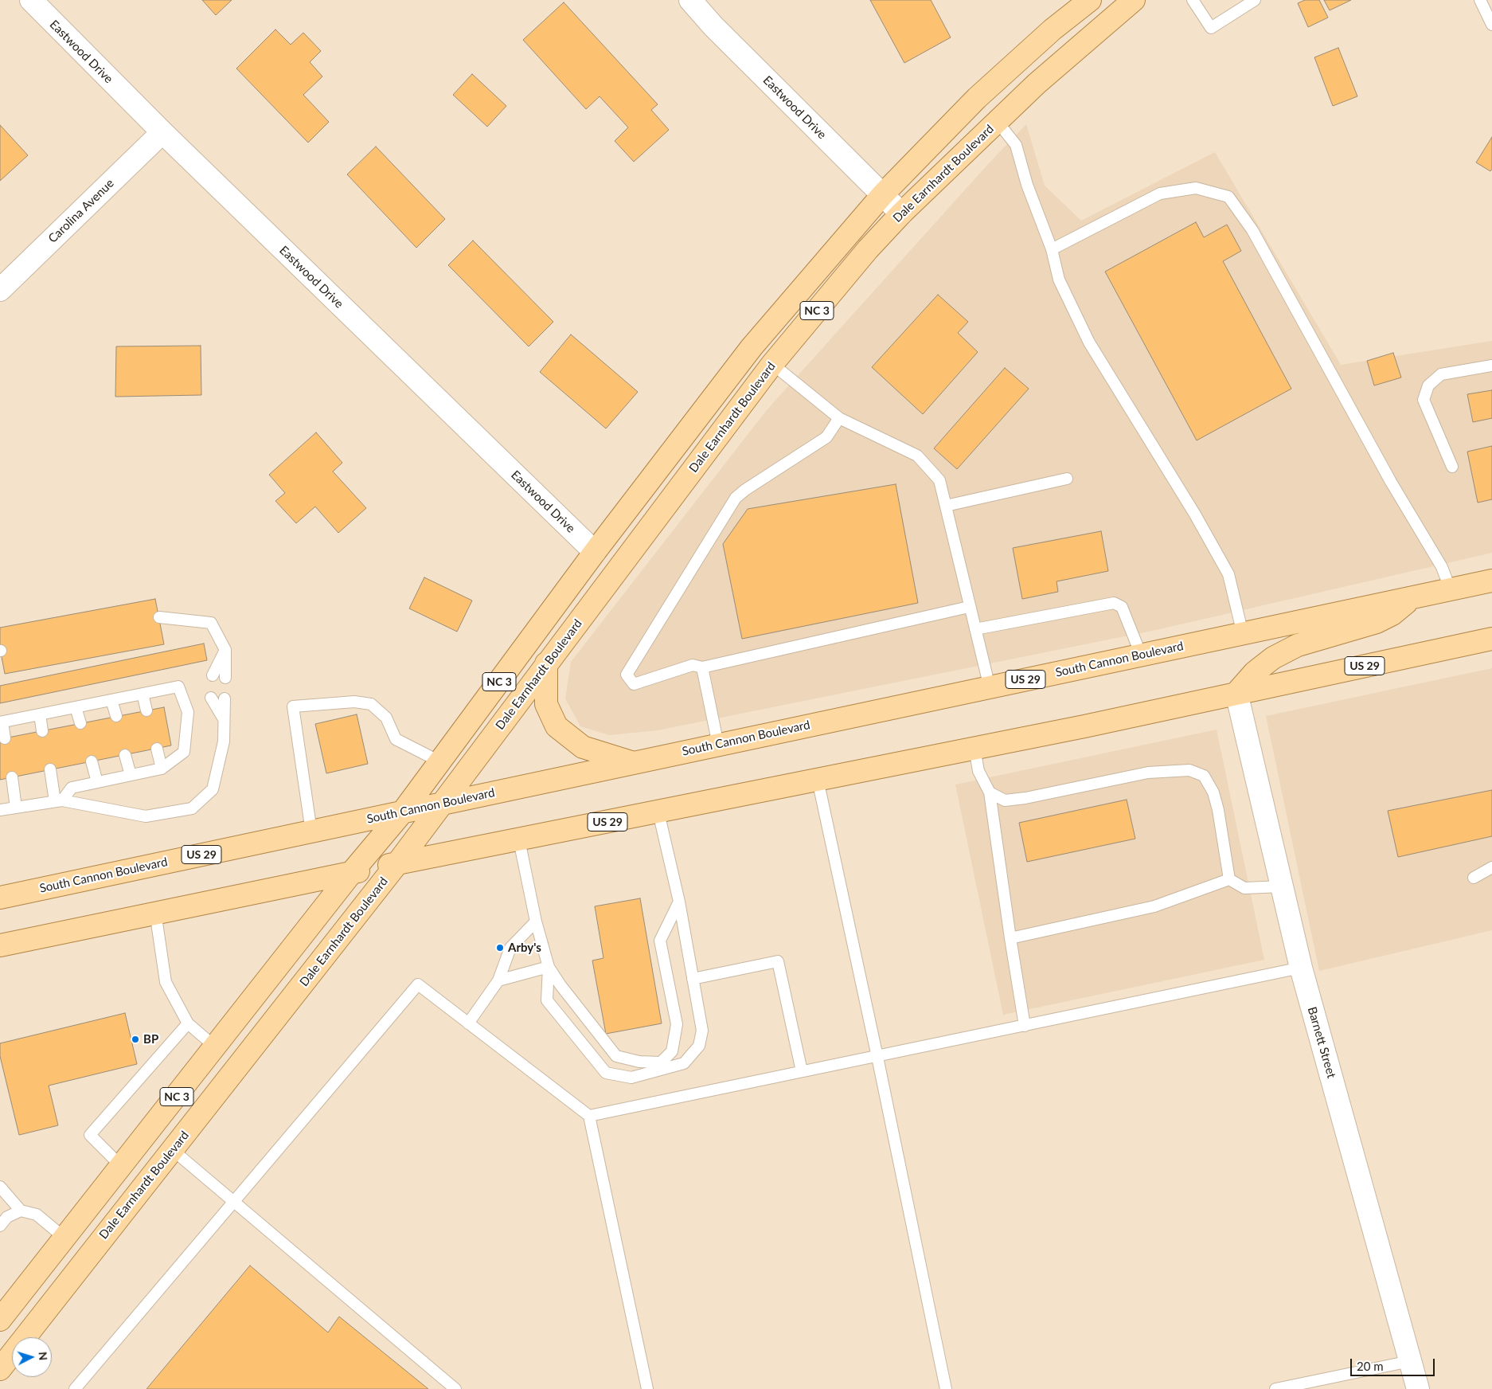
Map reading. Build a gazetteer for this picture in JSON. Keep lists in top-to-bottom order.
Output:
{
  "streets": {
    "main road": [
      "Dale Earnhardt Boulevard",
      "NC 3",
      "South Cannon Boulevard",
      "US 29"
    ],
    "street": ["Eastwood Drive", "Carolina Avenue", "Barnett Street"]
  },
  "crossings": [
    ["Eastwood Drive", "Dale Earnhardt Boulevard"],
    ["Eastwood Drive", "Carolina Avenue"],
    ["Eastwood Drive", "NC 3"],
    ["Dale Earnhardt Boulevard", "South Cannon Boulevard"],
    ["Dale Earnhardt Boulevard", "US 29"],
    ["NC 3", "South Cannon Boulevard"],
    ["NC 3", "US 29"],
    ["South Cannon Boulevard", "US 29"],
    ["US 29", "Barnett Street"]
  ],
  "places": ["Arby's", "BP"],
  "scale_bar": "20 m",
  "north": "right"
}
